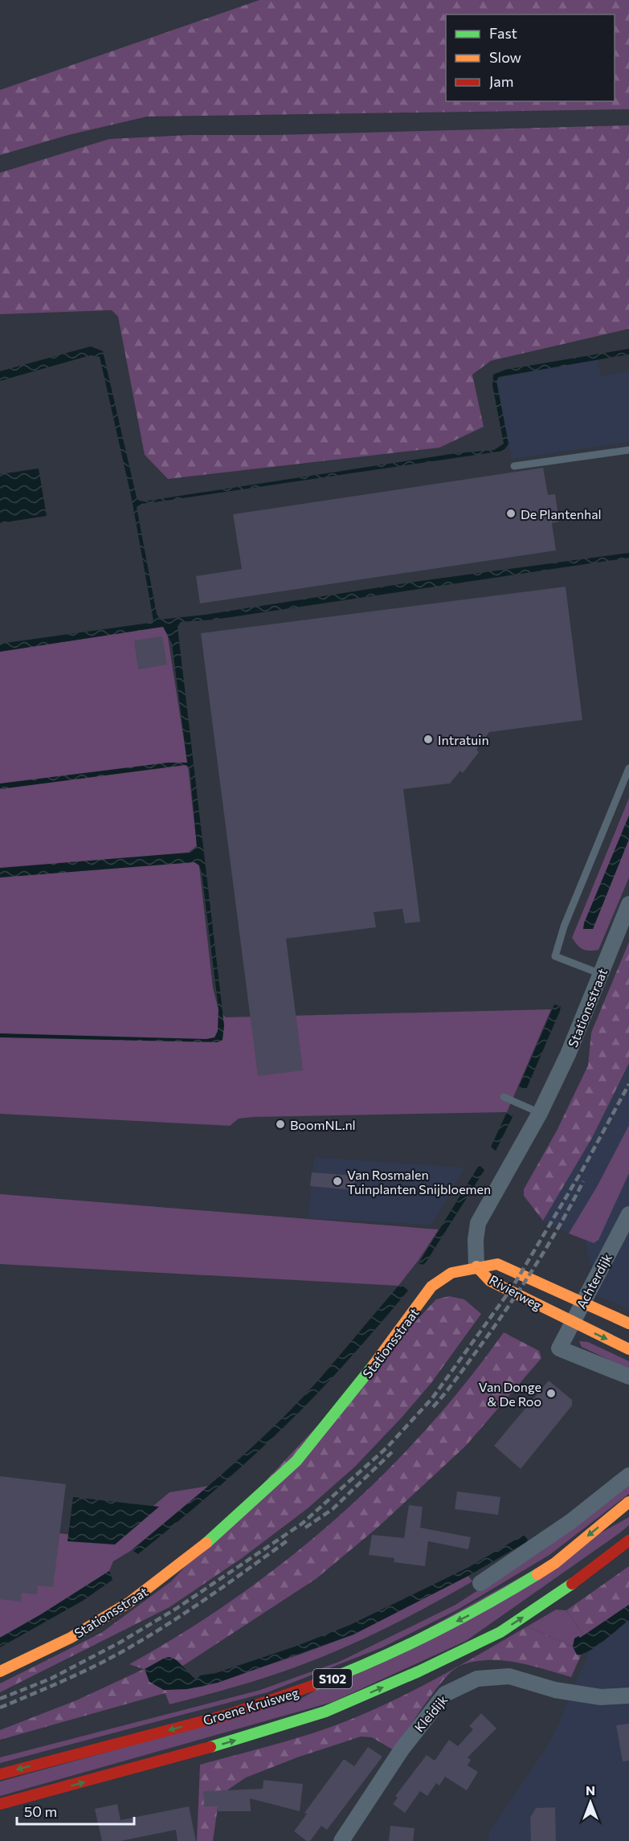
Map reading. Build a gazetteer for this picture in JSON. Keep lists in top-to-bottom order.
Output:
{
  "streets": {
    "main road": [
      "Stationsstraat",
      "Rivierweg",
      "S102",
      "Groene Kruisweg"
    ],
    "street": ["Achterdijk", "Kleidijk"]
  },
  "crossings": [
    ["Stationsstraat", "Rivierweg"],
    ["Achterdijk", "Rivierweg"]
  ],
  "places": [
    "De Plantenhal",
    "Intratuin",
    "BoomNL.nl",
    "Van Rosmalen Tuinplanten Snijbloemen",
    "Van Donge & De Roo"
  ],
  "legend": ["Fast", "Slow", "Jam"],
  "scale_bar": "50 m",
  "north": "top"
}
